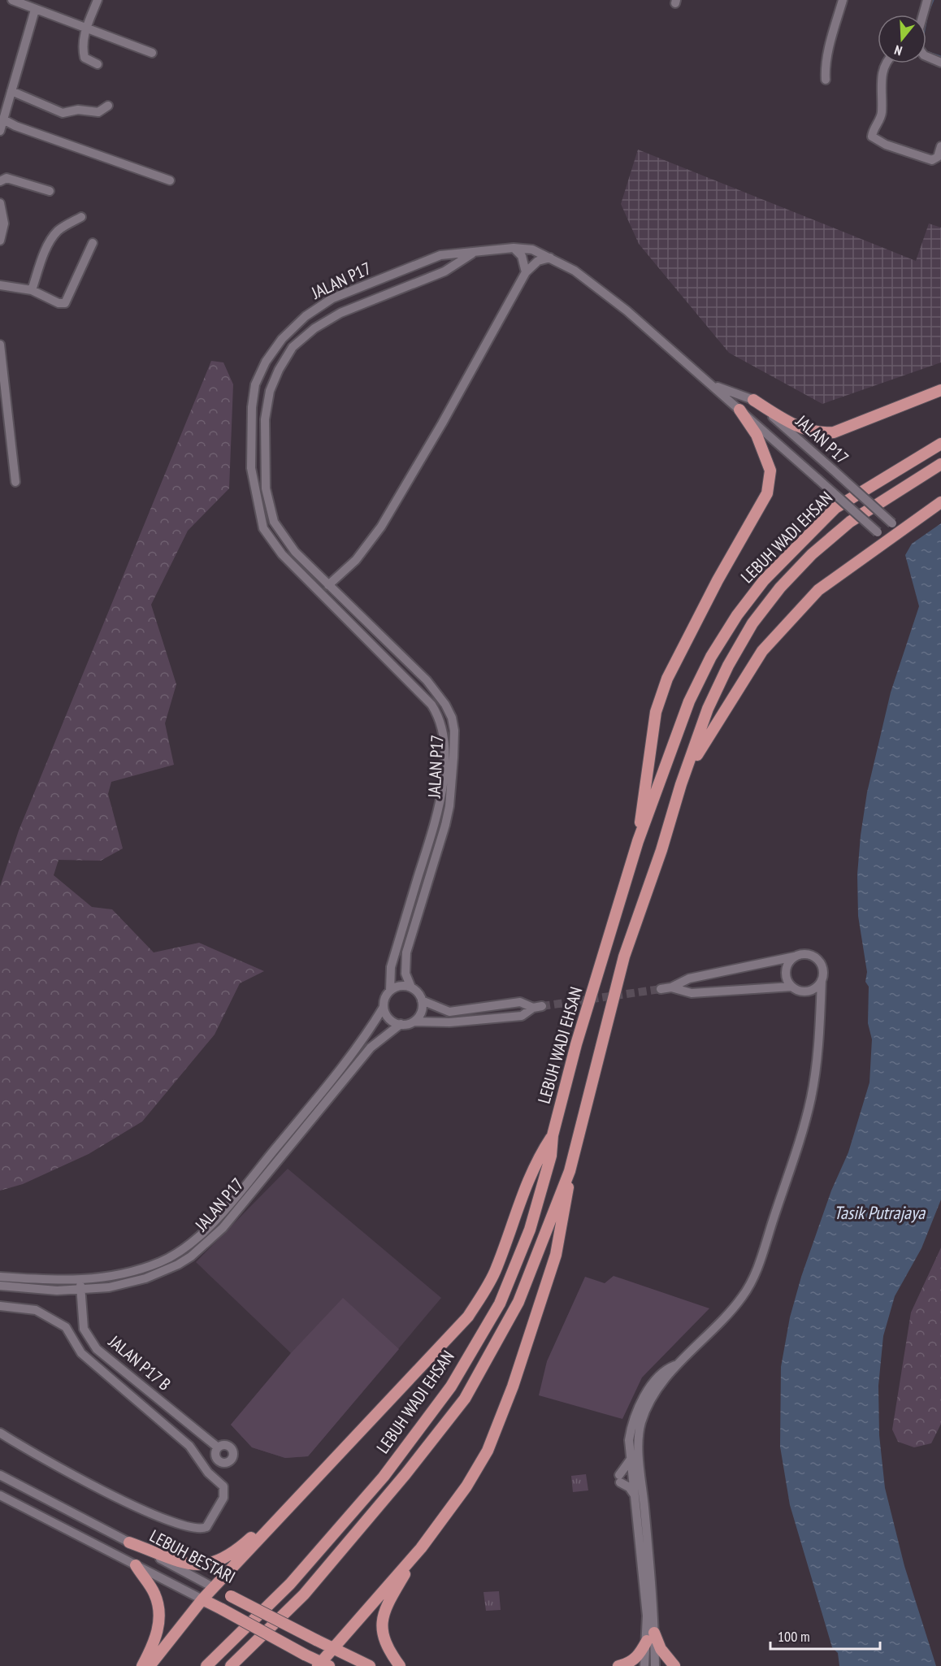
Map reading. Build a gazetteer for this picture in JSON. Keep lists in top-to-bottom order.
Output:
{
  "streets": {
    "main road": ["LEBUH WADI EHSAN", "LEBUH BESTARI"],
    "street": ["JALAN P17", "JALAN P17 B"]
  },
  "crossings": [
    ["JALAN P17", "JALAN P17 B"]
  ],
  "water": ["Tasik Putrajaya"],
  "scale_bar": "100 m",
  "north": "bottom"
}
